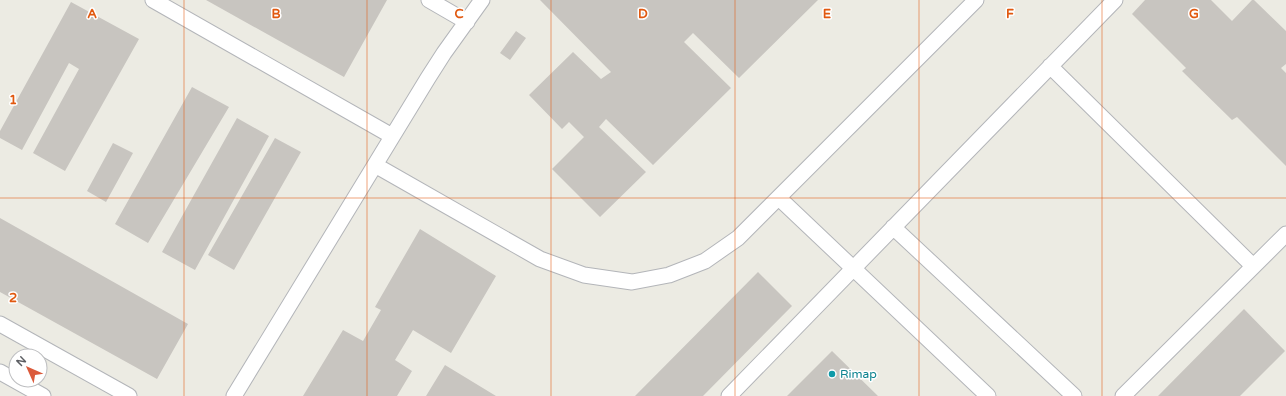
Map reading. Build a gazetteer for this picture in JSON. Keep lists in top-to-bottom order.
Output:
{
  "places": ["Rimap"],
  "north": "top left",
  "grid": {
    "columns": [
      "A",
      "B",
      "C",
      "D",
      "E",
      "F",
      "G"
    ],
    "rows": ["1", "2"]
  }
}
